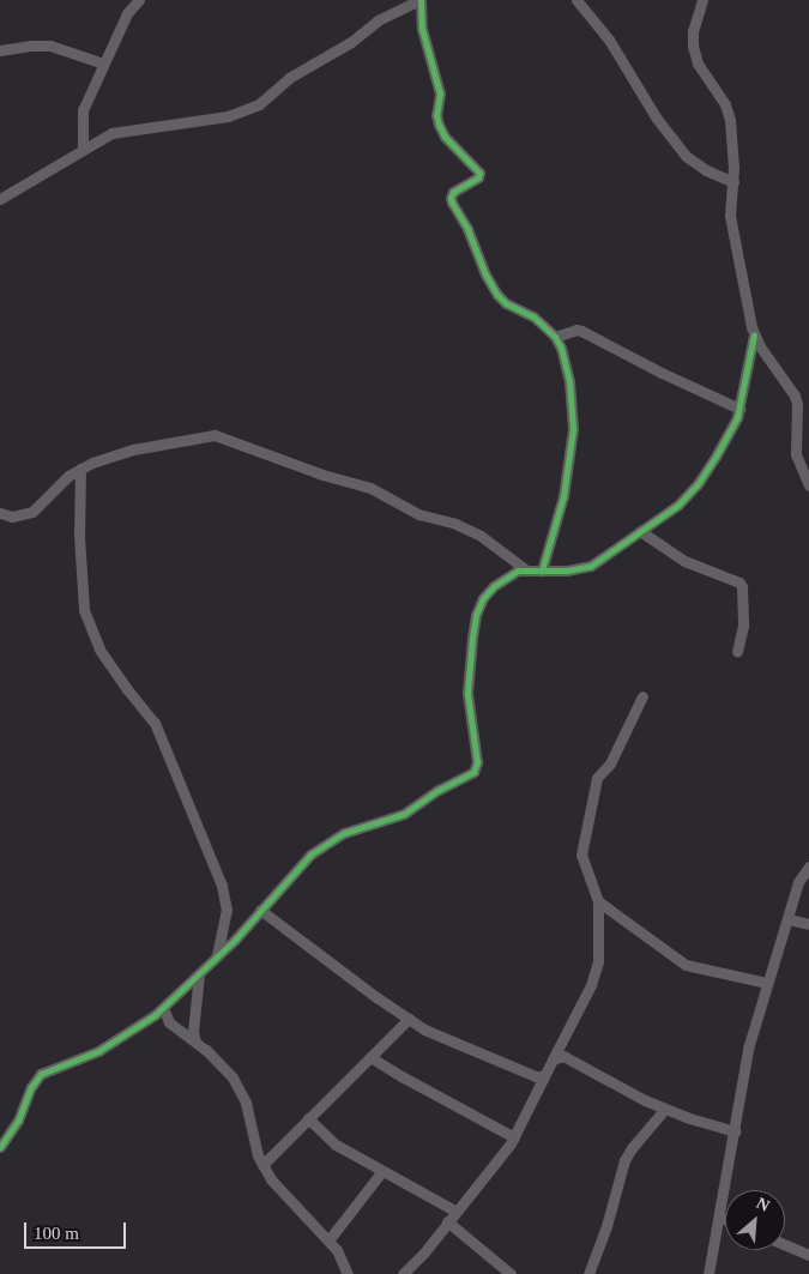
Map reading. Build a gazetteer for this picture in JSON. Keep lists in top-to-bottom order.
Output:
{
  "scale_bar": "100 m",
  "north": "top right"
}
